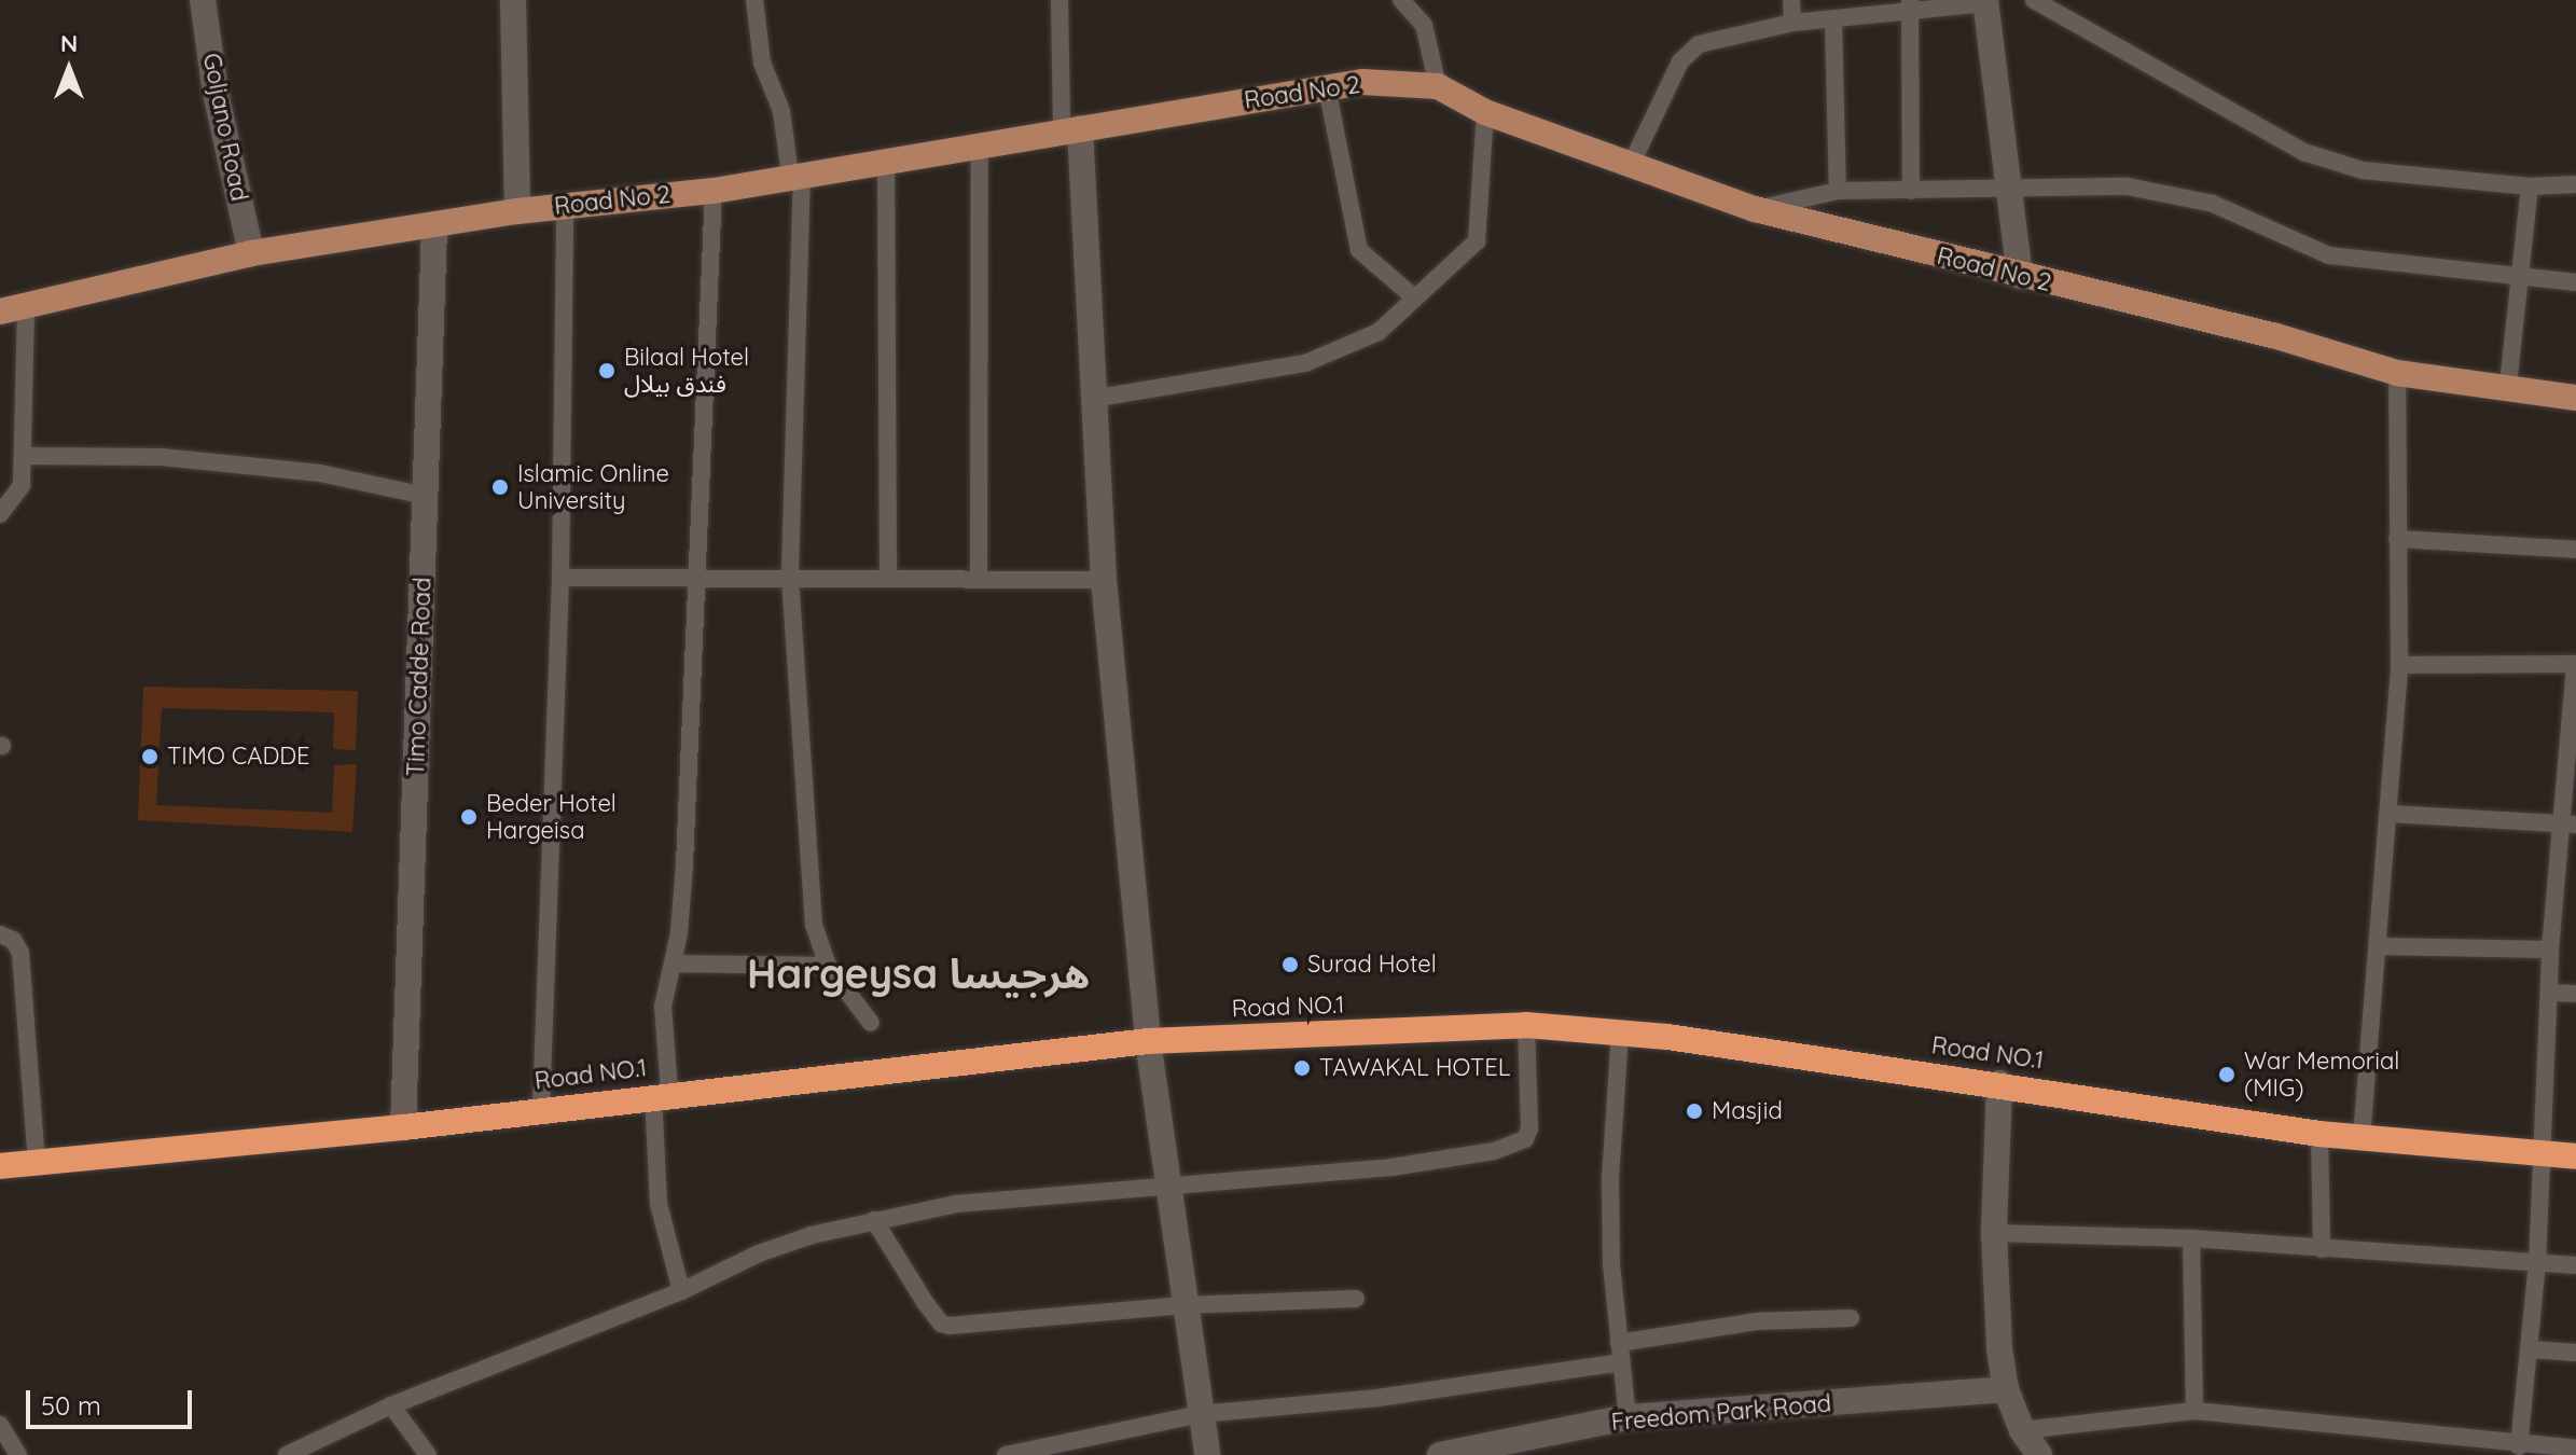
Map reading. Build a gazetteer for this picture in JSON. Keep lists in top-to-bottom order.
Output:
{
  "streets": {
    "highway": ["Road NO.1"],
    "main road": ["Road No 2"],
    "street": ["Goljano Road", "Timo Cadde Road", "Freedom Park Road"]
  },
  "crossings": [
    ["Road No 2", "Goljano Road"],
    ["Road No 2", "Timo Cadde Road"],
    ["Timo Cadde Road", "Road NO.1"]
  ],
  "districts": ["Hargeysa هرجيسا"],
  "places": [
    "Bilaal Hotel فندق بيلال",
    "Islamic Online University",
    "TIMO CADDE",
    "Beder Hotel Hargeisa",
    "Surad Hotel",
    "TAWAKAL HOTEL",
    "War Memorial (MIG)",
    "Masjid"
  ],
  "scale_bar": "50 m",
  "north": "top"
}
